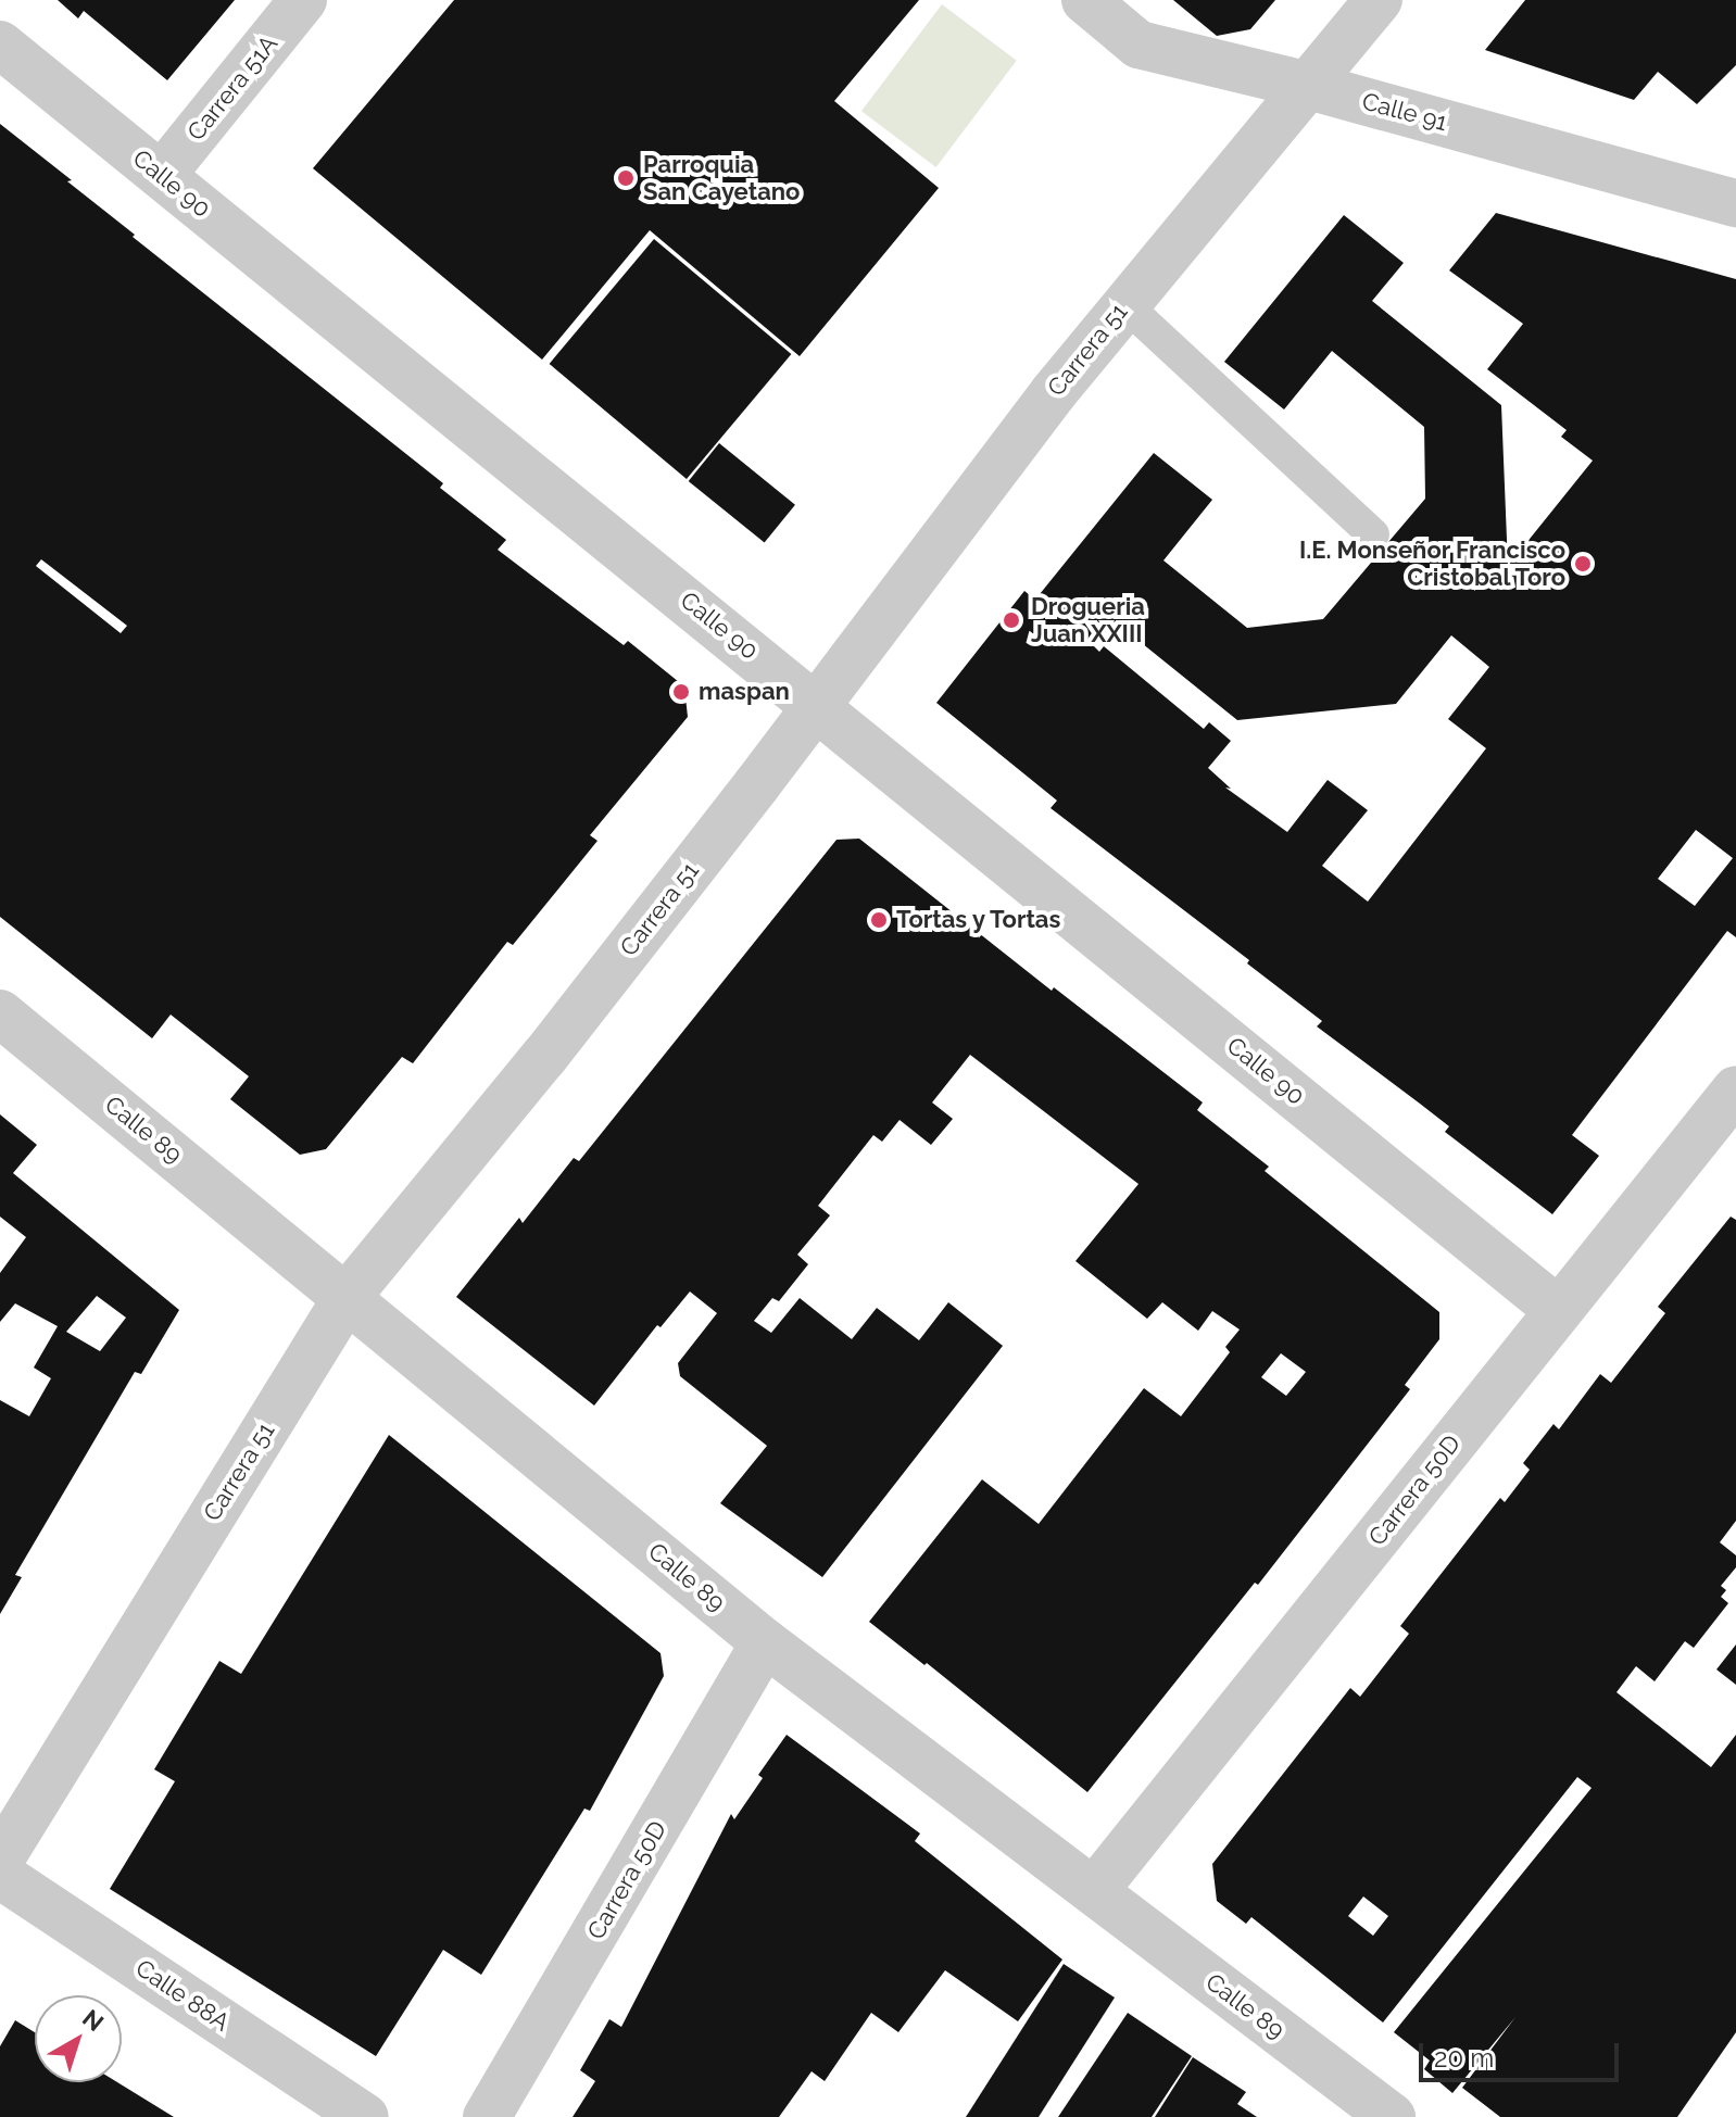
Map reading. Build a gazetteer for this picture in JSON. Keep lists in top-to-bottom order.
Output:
{
  "streets": {
    "street": [
      "Carrera 51A",
      "Calle 91",
      "Calle 90",
      "Carrera 51",
      "Calle 89",
      "Carrera 50D",
      "Calle 88A"
    ]
  },
  "crossings": [
    ["Carrera 51A", "Calle 90"],
    ["Calle 91", "Carrera 51"],
    ["Calle 90", "Carrera 51"],
    ["Calle 90", "Carrera 50D"],
    ["Carrera 51", "Calle 89"],
    ["Calle 89", "Carrera 50D"]
  ],
  "places": [
    "Parroquia San Cayetano",
    "I.E. Monseñor Francisco Cristobal Toro",
    "Drogueria Juan XXIII",
    "maspan",
    "Tortas y Tortas"
  ],
  "scale_bar": "20 m",
  "north": "top right"
}
